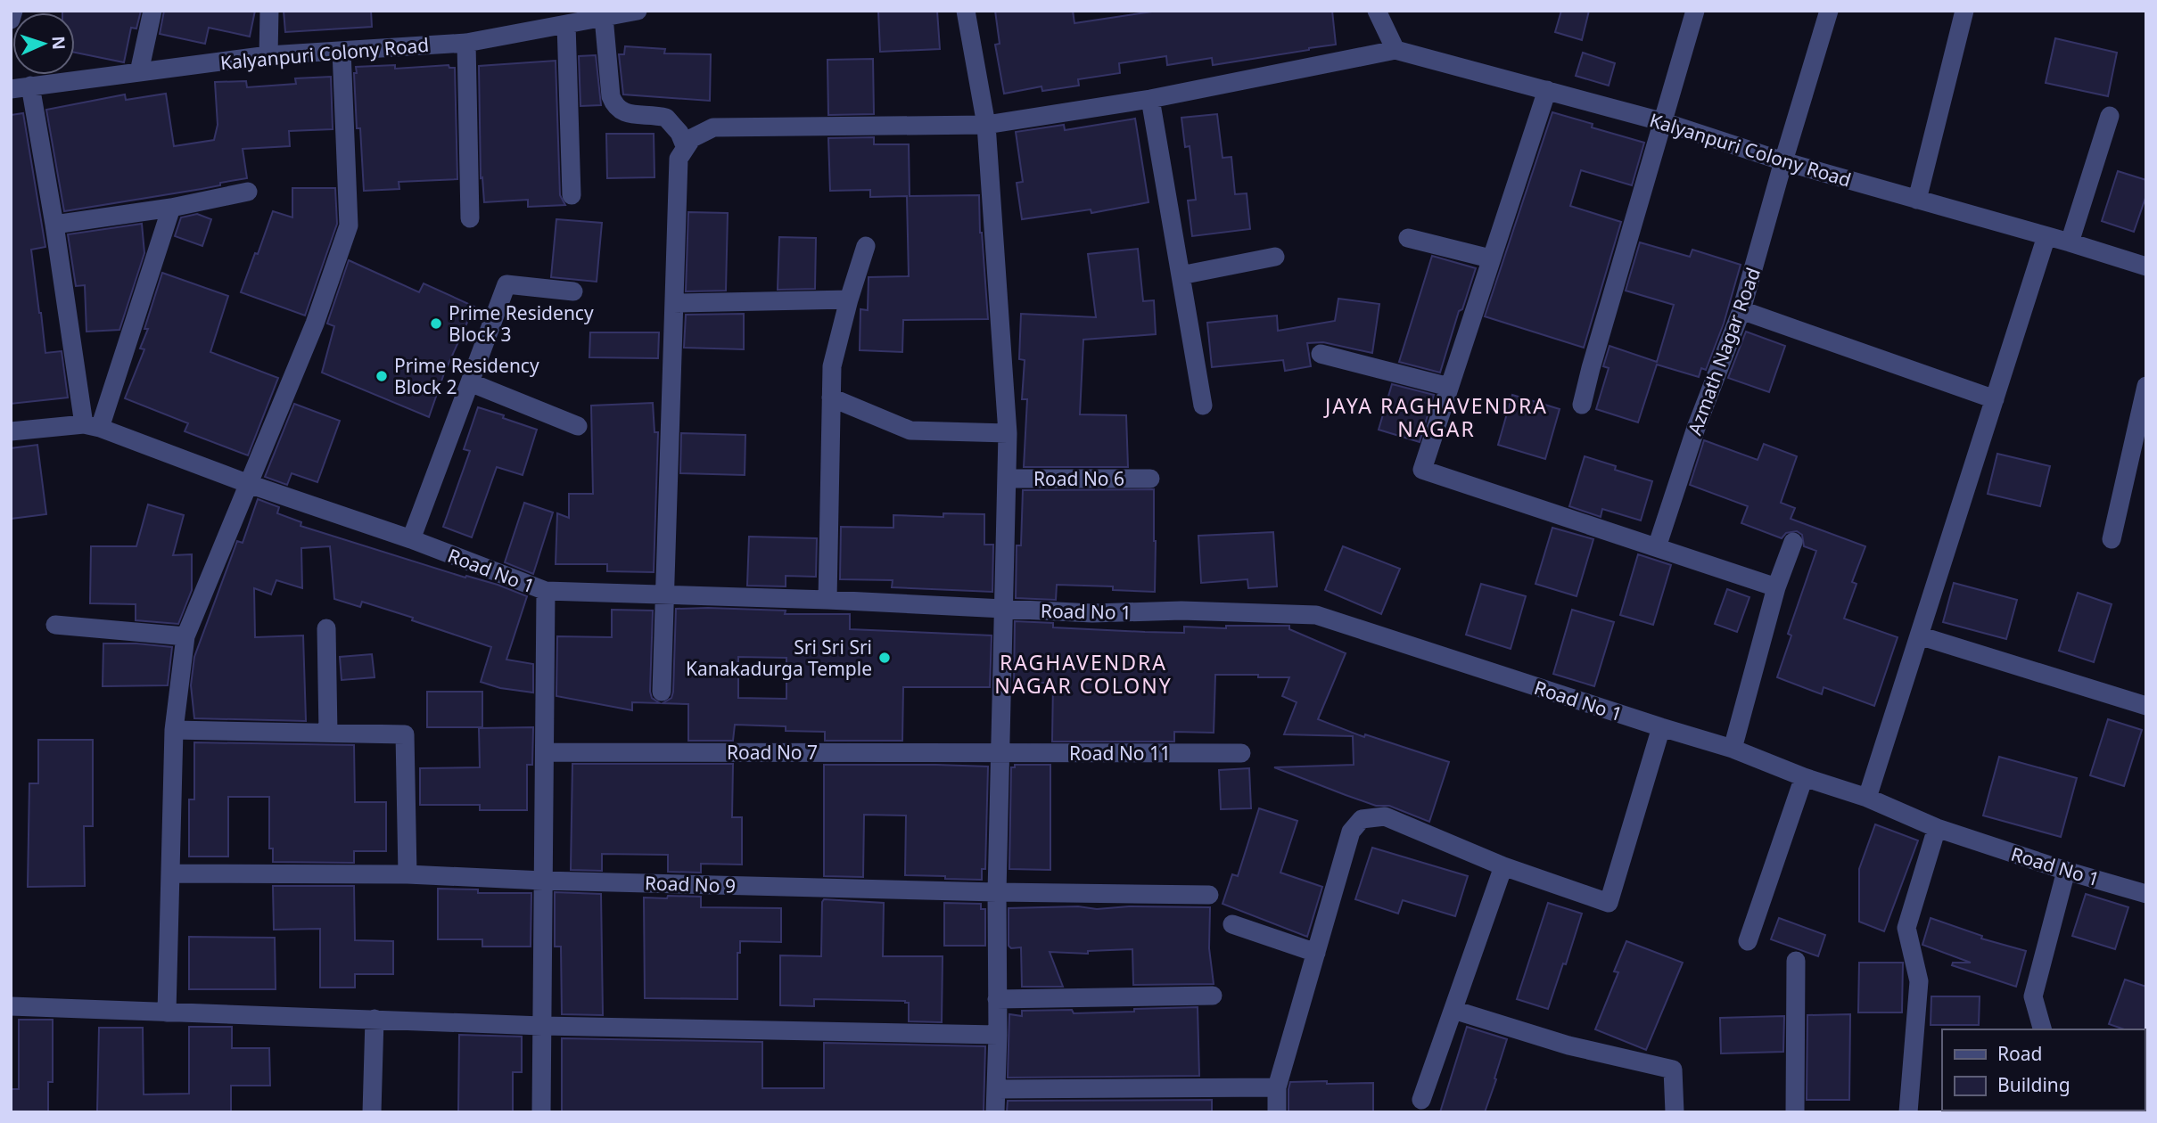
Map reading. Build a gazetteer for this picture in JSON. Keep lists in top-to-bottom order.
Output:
{
  "streets": {
    "street": [
      "Kalyanpuri Colony Road",
      "Azmath Nagar Road",
      "Road No 6",
      "Road No 1",
      "Road No 7",
      "Road No 11",
      "Road No 9"
    ]
  },
  "crossings": [
    ["Kalyanpuri Colony Road", "Azmath Nagar Road"],
    ["Road No 7", "Road No 11"]
  ],
  "districts": ["JAYA RAGHAVENDRA NAGAR", "RAGHAVENDRA NAGAR COLONY"],
  "places": ["Prime Residency Block 3", "Prime Residency Block 2", "Sri Sri Sri Kanakadurga Temple"],
  "legend": ["Road", "Building"],
  "north": "right"
}
